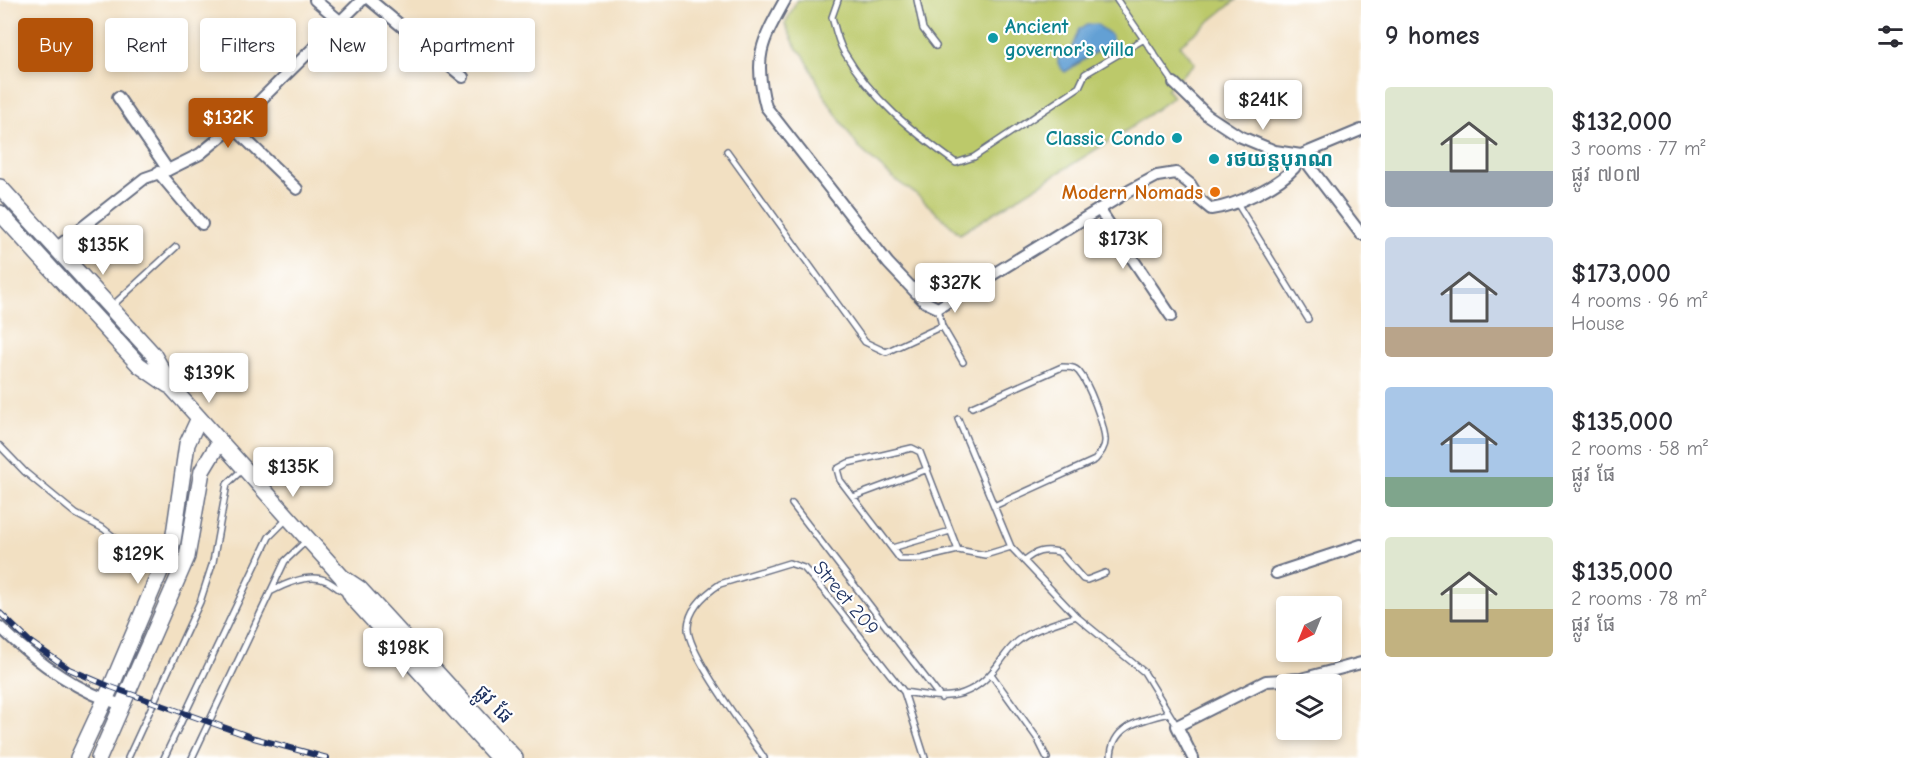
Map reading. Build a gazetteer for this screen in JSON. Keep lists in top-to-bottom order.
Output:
{
  "streets": {
    "main road": ["ផ្លូវ ផែ"],
    "lane": ["Street 209"]
  },
  "places": [
    "Ancient governor's villa",
    "Classic Condo",
    "រថយន្តបុរាណ",
    "Modern Nomads"
  ],
  "north": "bottom left",
  "page": {
    "heading": "9 homes",
    "chip": [
      "Buy",
      "Rent",
      "Filters",
      "New",
      "Apartment"
    ],
    "list": [
      {
        "name": "$132,000",
        "note": "3 rooms · 77 m² · ផ្លូវ ៧០៧"
      },
      {
        "name": "$173,000",
        "note": "4 rooms · 96 m² · House"
      },
      {
        "name": "$135,000",
        "note": "2 rooms · 58 m² · ផ្លូវ ផែ"
      },
      {
        "name": "$135,000",
        "note": "2 rooms · 78 m² · ផ្លូវ ផែ"
      }
    ],
    "price": [
      "$241K",
      "$132K",
      "$173K",
      "$135K",
      "$327K",
      "$139K",
      "$135K",
      "$129K",
      "$198K"
    ]
  }
}
